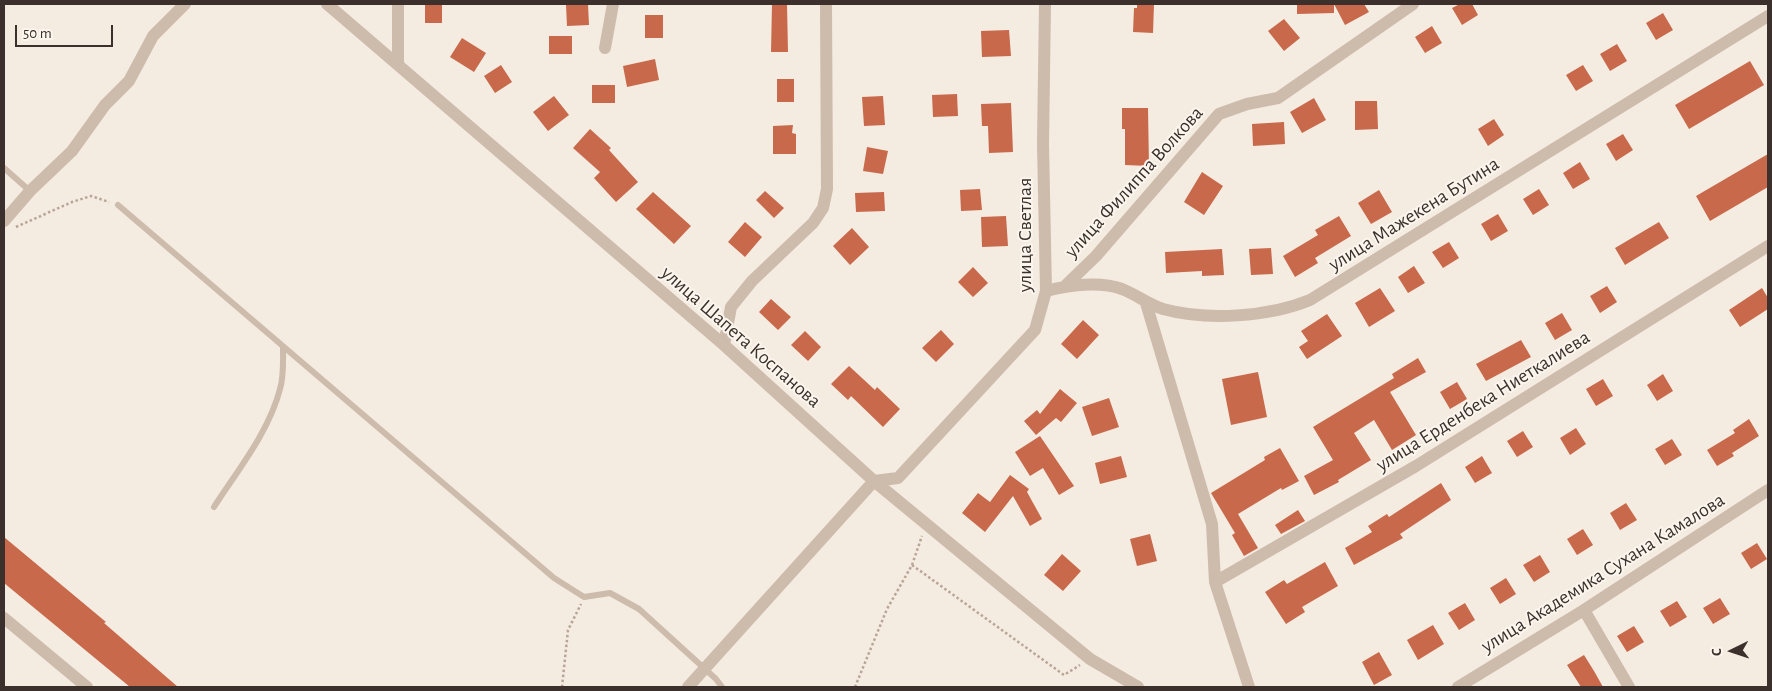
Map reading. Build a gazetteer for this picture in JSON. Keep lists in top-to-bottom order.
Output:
{
  "streets": {
    "street": [
      "улица Филиппа Волкова",
      "улица Мажекена Бутина",
      "улица Светлая",
      "улица Шапета Коспанова",
      "улица Ерденбека Ниеткалиева",
      "улица Академика Сухана Камалова"
    ]
  },
  "crossings": [
    ["улица Филиппа Волкова", "улица Мажекена Бутина"],
    ["улица Мажекена Бутина", "улица Светлая"],
    ["улица Светлая", "улица Шапета Коспанова"]
  ],
  "scale_bar": "50 m",
  "north": "left"
}
